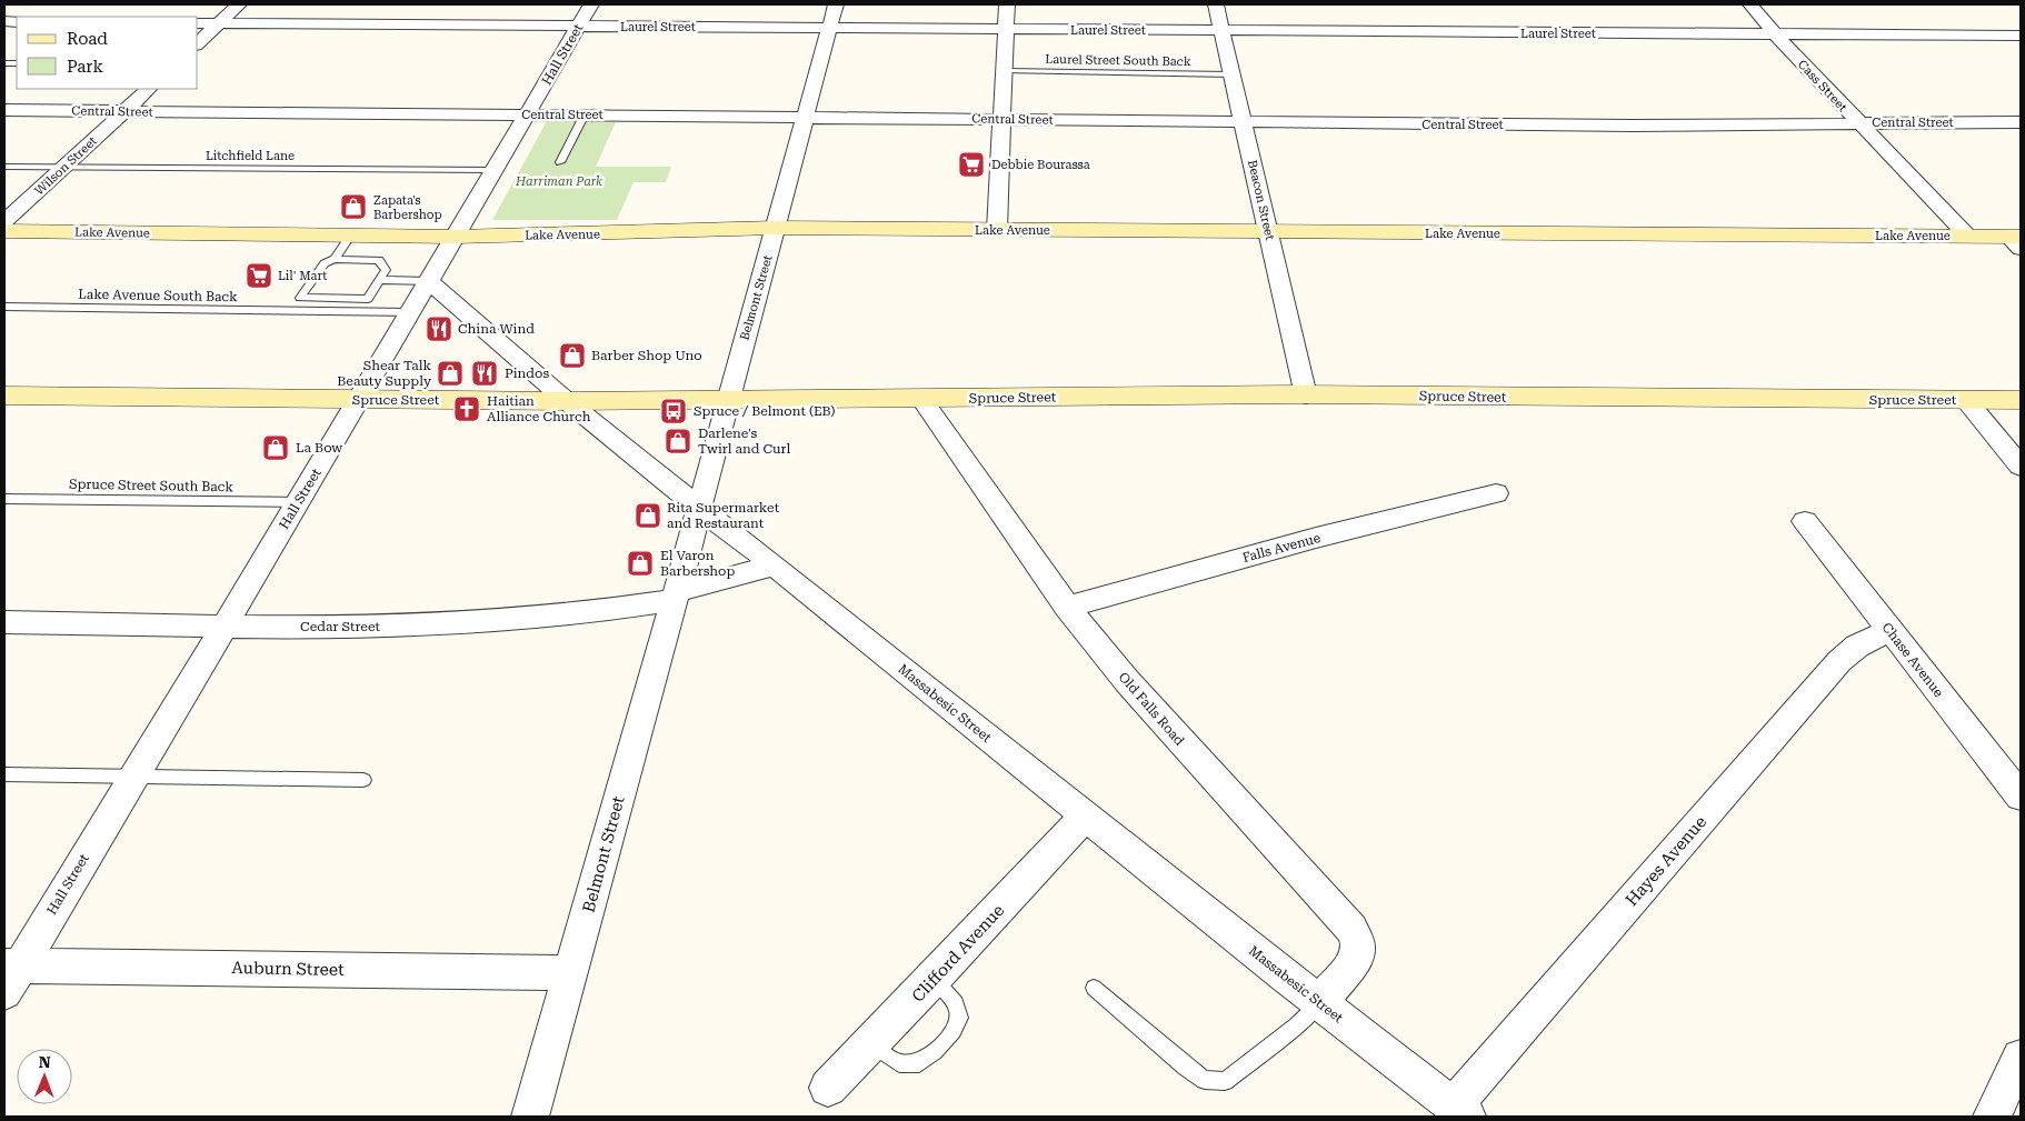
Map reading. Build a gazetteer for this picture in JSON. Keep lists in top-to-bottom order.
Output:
{
  "streets": {
    "street": [
      "Laurel Street",
      "Hall Street",
      "Cass Street",
      "Central Street",
      "Wilson Street",
      "Beacon Street",
      "Lake Avenue",
      "Belmont Street",
      "Spruce Street",
      "Falls Avenue",
      "Cedar Street",
      "Chase Avenue",
      "Massabesic Street",
      "Old Falls Road",
      "Hayes Avenue",
      "Clifford Avenue",
      "Auburn Street"
    ],
    "lane": [
      "Laurel Street South Back",
      "Litchfield Lane",
      "Lake Avenue South Back",
      "Spruce Street South Back"
    ]
  },
  "crossings": [
    ["Laurel Street", "Hall Street"],
    ["Laurel Street", "Cass Street"],
    ["Laurel Street", "Beacon Street"],
    ["Laurel Street", "Belmont Street"],
    ["Hall Street", "Central Street"],
    ["Hall Street", "Litchfield Lane"],
    ["Hall Street", "Lake Avenue"],
    ["Hall Street", "Lake Avenue South Back"],
    ["Hall Street", "Spruce Street"],
    ["Hall Street", "Spruce Street South Back"],
    ["Hall Street", "Cedar Street"],
    ["Hall Street", "Massabesic Street"],
    ["Hall Street", "Auburn Street"],
    ["Laurel Street South Back", "Beacon Street"],
    ["Cass Street", "Central Street"],
    ["Cass Street", "Lake Avenue"],
    ["Central Street", "Wilson Street"],
    ["Central Street", "Beacon Street"],
    ["Central Street", "Belmont Street"],
    ["Litchfield Lane", "Wilson Street"],
    ["Beacon Street", "Lake Avenue"],
    ["Beacon Street", "Spruce Street"],
    ["Lake Avenue", "Belmont Street"],
    ["Belmont Street", "Spruce Street"],
    ["Belmont Street", "Cedar Street"],
    ["Belmont Street", "Massabesic Street"],
    ["Belmont Street", "Auburn Street"],
    ["Spruce Street", "Massabesic Street"],
    ["Spruce Street", "Old Falls Road"],
    ["Falls Avenue", "Old Falls Road"],
    ["Chase Avenue", "Hayes Avenue"],
    ["Massabesic Street", "Old Falls Road"],
    ["Massabesic Street", "Hayes Avenue"],
    ["Massabesic Street", "Clifford Avenue"]
  ],
  "parks": ["Harriman Park"],
  "places": {
    "supermarket": ["Debbie Bourassa", "Lil' Mart"],
    "shop": [
      "Zapata's Barbershop",
      "Barber Shop Uno",
      "Shear Talk Beauty Supply",
      "Darlene's Twirl and Curl",
      "La Bow",
      "Rita Supermarket and Restaurant",
      "El Varon Barbershop"
    ],
    "restaurant": ["China Wind", "Pindos"],
    "church": ["Haitian Alliance Church"],
    "bus stop": ["Spruce / Belmont (EB)"]
  },
  "legend": ["Road", "Park"],
  "north": "top"
}
